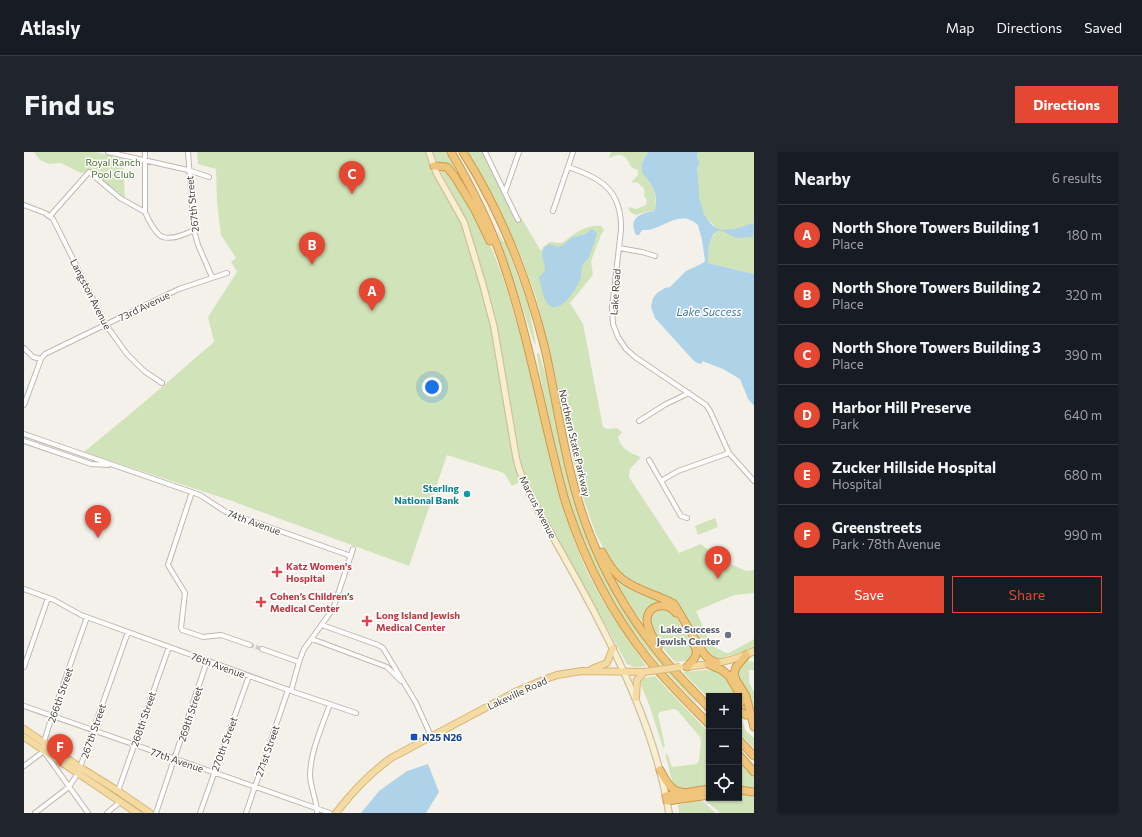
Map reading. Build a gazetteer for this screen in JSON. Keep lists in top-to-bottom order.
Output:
{
  "streets": {
    "highway": ["Northern State Parkway"],
    "main road": ["Marcus Avenue", "Lakeville Road"],
    "street": [
      "267th Street",
      "Lake Road",
      "Langston Avenue",
      "73rd Avenue",
      "74th Avenue",
      "76th Avenue",
      "266th Street",
      "269th Street",
      "268th Street",
      "270th Street",
      "271st Street",
      "77th Avenue"
    ]
  },
  "crossings": [
    ["267th Street", "73rd Avenue"],
    ["267th Street", "76th Avenue"],
    ["267th Street", "77th Avenue"],
    ["Langston Avenue", "73rd Avenue"],
    ["Northern State Parkway", "Lakeville Road"],
    ["Marcus Avenue", "Lakeville Road"],
    ["74th Avenue", "271st Street"],
    ["76th Avenue", "266th Street"],
    ["76th Avenue", "269th Street"],
    ["76th Avenue", "268th Street"],
    ["76th Avenue", "270th Street"],
    ["76th Avenue", "271st Street"],
    ["266th Street", "77th Avenue"],
    ["269th Street", "77th Avenue"],
    ["268th Street", "77th Avenue"],
    ["270th Street", "77th Avenue"],
    ["271st Street", "77th Avenue"]
  ],
  "water": ["Lake Success"],
  "parks": ["Royal Ranch Pool Club"],
  "places": {
    "other": ["Sterling National Bank", "Lake Success Jewish Center"],
    "health": ["Katz Women's Hospital", "Cohen’s Children’s Medical Center", "Long Island Jewish Medical Center"],
    "transit": ["N25 N26"]
  },
  "page": {
    "header": "Atlasly",
    "nav": ["Map", "Directions", "Saved"],
    "buttons": [
      "Directions",
      ["Save", "Share"]
    ],
    "title": "Find us",
    "heading": ["Nearby", "6 results"],
    "pins": [
      "C",
      "B",
      "A",
      "E",
      "D",
      "F"
    ],
    "list": [
      {
        "mark": "A",
        "name": "North Shore Towers Building 1",
        "note": "Place",
        "value": "180 m"
      },
      {
        "mark": "B",
        "name": "North Shore Towers Building 2",
        "note": "Place",
        "value": "320 m"
      },
      {
        "mark": "C",
        "name": "North Shore Towers Building 3",
        "note": "Place",
        "value": "390 m"
      },
      {
        "mark": "D",
        "name": "Harbor Hill Preserve",
        "note": "Park",
        "value": "640 m"
      },
      {
        "mark": "E",
        "name": "Zucker Hillside Hospital",
        "note": "Hospital",
        "value": "680 m"
      },
      {
        "mark": "F",
        "name": "Greenstreets",
        "note": "Park · 78th Avenue",
        "value": "990 m"
      }
    ],
    "map_buttons": ["+", "−"]
  }
}
